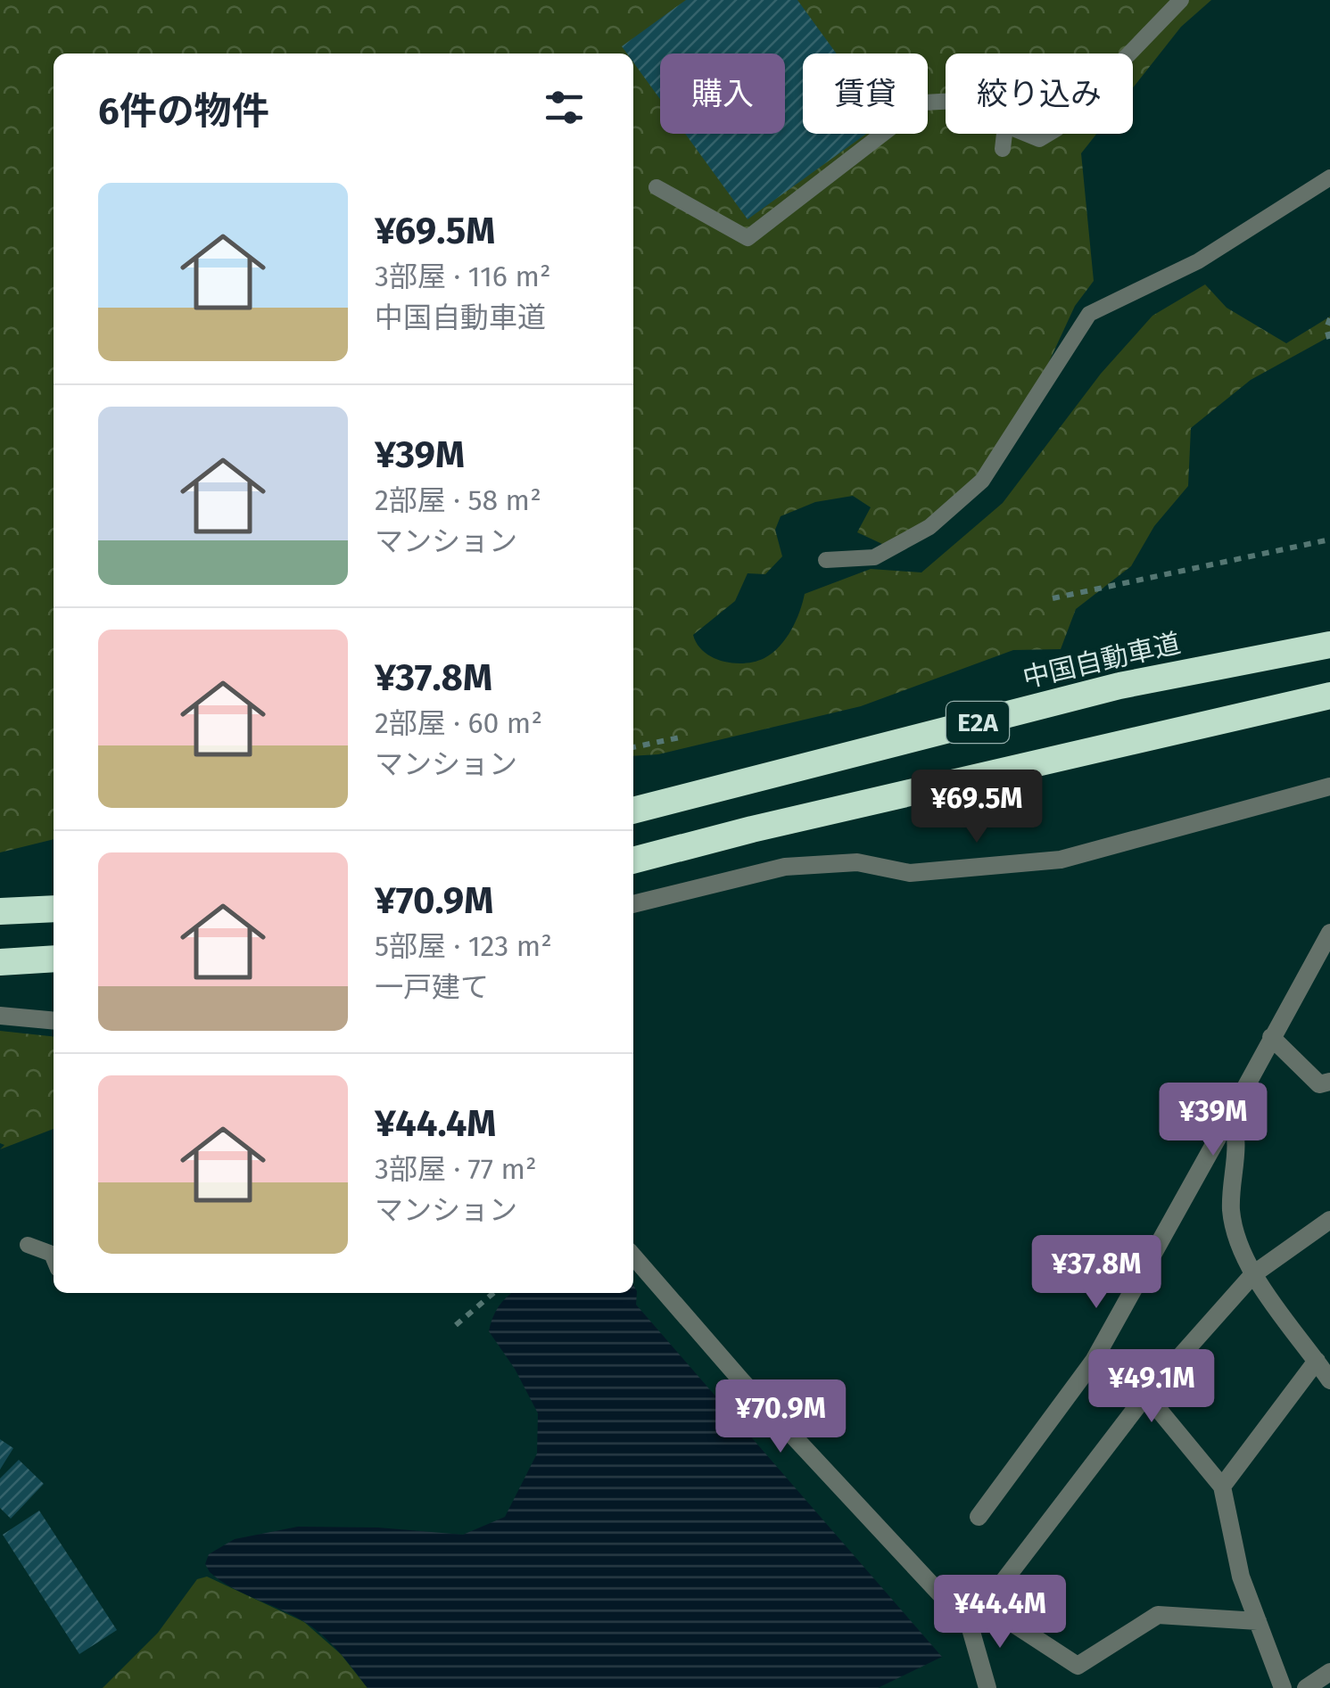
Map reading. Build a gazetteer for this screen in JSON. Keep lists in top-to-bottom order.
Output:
{
  "streets": {
    "highway": ["中国自動車道", "E2A"]
  },
  "page": {
    "chip": ["購入", "賃貸", "絞り込み"],
    "heading": "6件の物件",
    "list": [
      {
        "name": "¥69.5M",
        "note": "3部屋 · 116 m² · 中国自動車道"
      },
      {
        "name": "¥39M",
        "note": "2部屋 · 58 m² · マンション"
      },
      {
        "name": "¥37.8M",
        "note": "2部屋 · 60 m² · マンション"
      },
      {
        "name": "¥70.9M",
        "note": "5部屋 · 123 m² · 一戸建て"
      },
      {
        "name": "¥44.4M",
        "note": "3部屋 · 77 m² · マンション"
      }
    ],
    "price": [
      "¥69.5M",
      "¥39M",
      "¥37.8M",
      "¥49.1M",
      "¥70.9M",
      "¥44.4M"
    ]
  }
}
